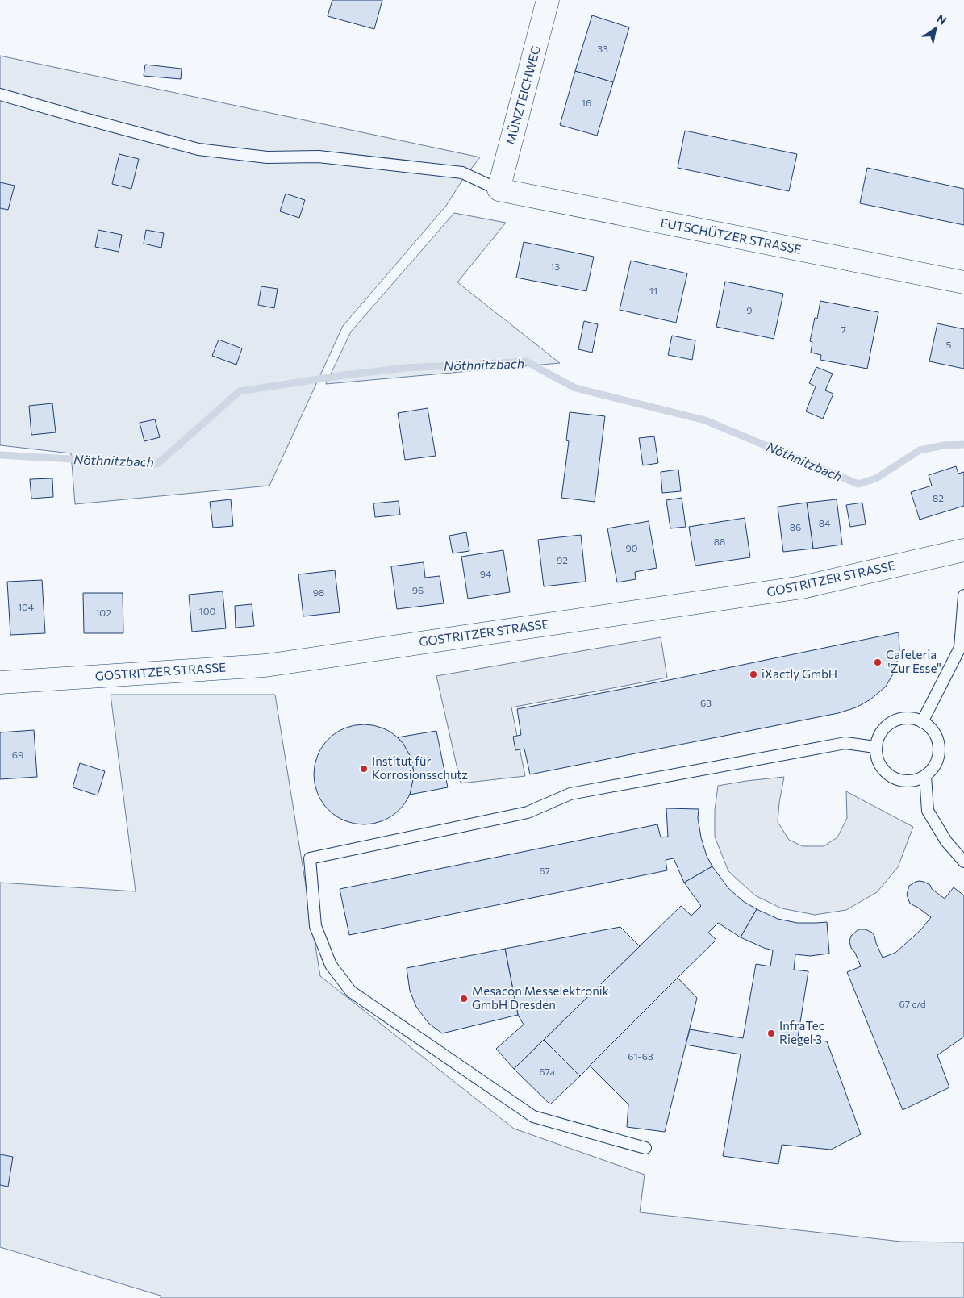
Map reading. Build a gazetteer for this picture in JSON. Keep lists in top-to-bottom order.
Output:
{
  "streets": {
    "street": ["MÜNZTEICHWEG", "EUTSCHÜTZER STRASSE", "GOSTRITZER STRASSE"]
  },
  "crossings": [
    ["MÜNZTEICHWEG", "EUTSCHÜTZER STRASSE"]
  ],
  "water": ["Nöthnitzbach"],
  "places": [
    "Cafeteria \"Zur Esse\"",
    "iXactly GmbH",
    "Institut für Korrosionsschutz",
    "Mesacon Messelektronik GmbH Dresden",
    "InfraTec Riegel 3"
  ],
  "house_numbers": [
    "33",
    "16",
    "13",
    "11",
    "9",
    "7",
    "5",
    "82",
    "84",
    "86",
    "88",
    "90",
    "92",
    "94",
    "96",
    "98",
    "104",
    "100",
    "102",
    "63",
    "69",
    "67",
    "67 c/d",
    "61-63",
    "67a"
  ],
  "north": "top right"
}
